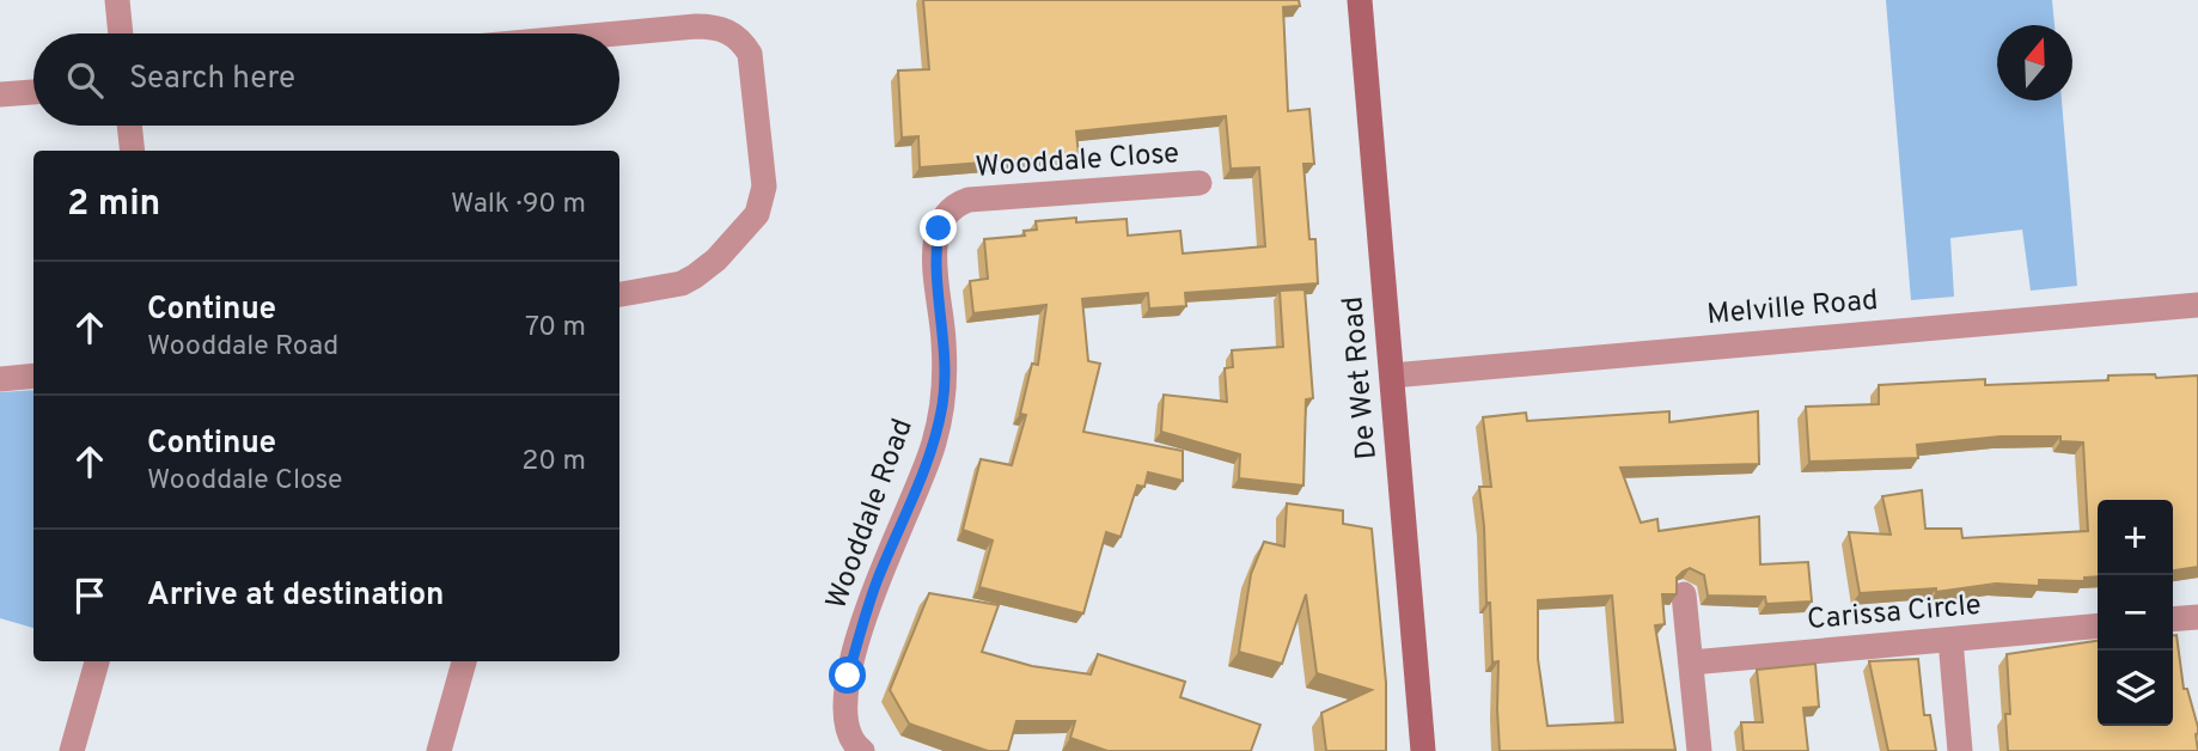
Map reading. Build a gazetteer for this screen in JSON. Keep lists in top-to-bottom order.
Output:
{
  "streets": {
    "street": [
      "Wooddale Close",
      "Melville Road",
      "De Wet Road",
      "Wooddale Road",
      "Carissa Circle"
    ]
  },
  "crossings": [
    ["Wooddale Close", "Wooddale Road"],
    ["Melville Road", "De Wet Road"]
  ],
  "north": "top",
  "page": {
    "search": "Search here",
    "heading": ["2 min", "Walk · 90 m"],
    "list": [
      ["Continue", "Wooddale Road", "70 m"],
      ["Continue", "Wooddale Close", "20 m"],
      "Arrive at destination"
    ],
    "map_buttons": ["+", "−"]
  }
}
